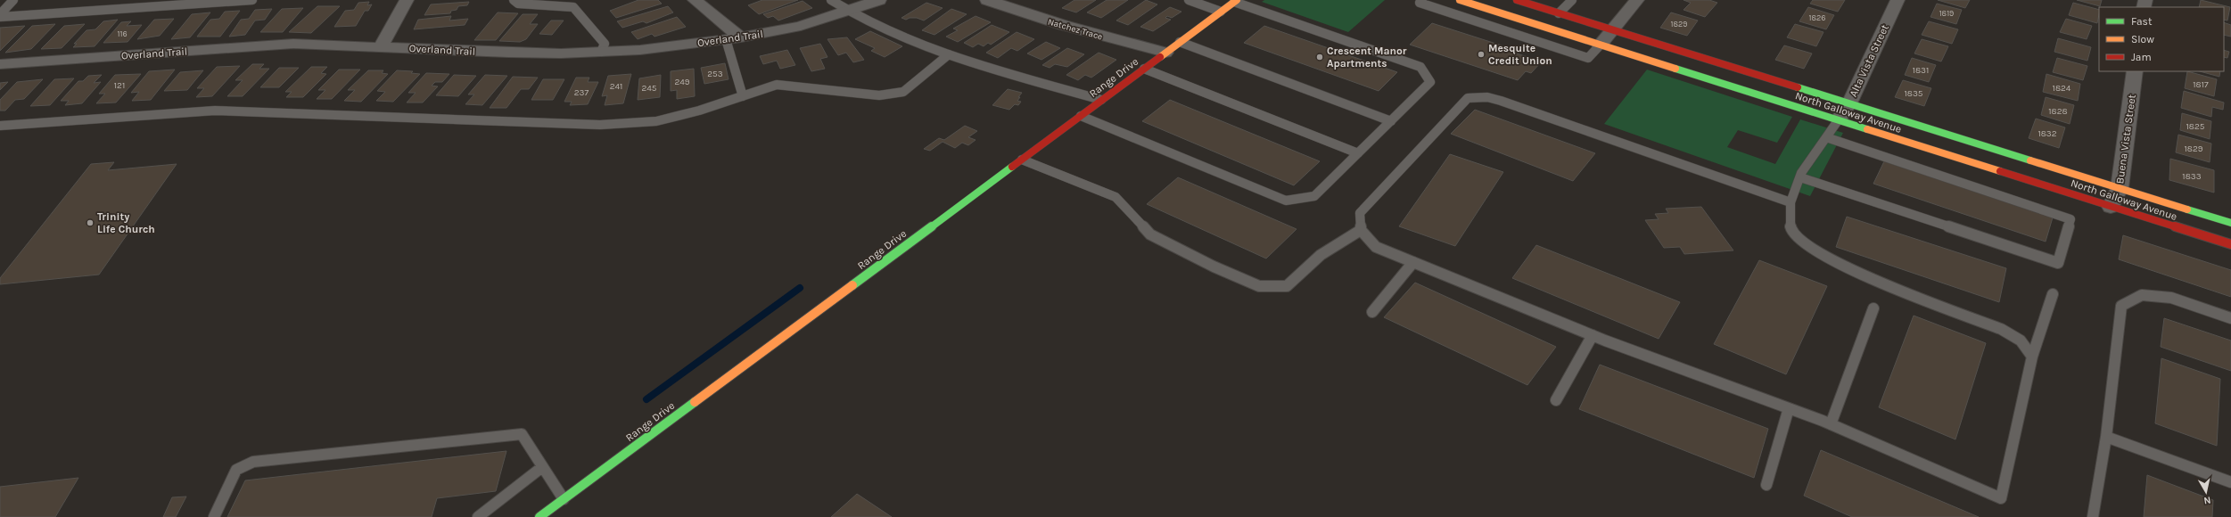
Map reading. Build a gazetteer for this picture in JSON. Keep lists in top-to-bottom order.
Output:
{
  "streets": {
    "main road": ["Range Drive", "North Galloway Avenue"],
    "street": [
      "Natchez Trace",
      "Overland Trail",
      "Alta Vista Street",
      "Buena Vista Street"
    ]
  },
  "crossings": [
    ["Natchez Trace", "Range Drive"],
    ["Alta Vista Street", "North Galloway Avenue"],
    ["North Galloway Avenue", "Buena Vista Street"]
  ],
  "places": ["Mesquite Credit Union", "Crescent Manor Apartments", "Trinity Life Church"],
  "house_numbers": [
    "1819",
    "1826",
    "1829",
    "116",
    "1831",
    "253",
    "249",
    "1817",
    "121",
    "241",
    "245",
    "1824",
    "237",
    "1835",
    "1828",
    "1825",
    "1832",
    "1829",
    "1833"
  ],
  "legend": ["Fast", "Slow", "Jam"],
  "north": "bottom"
}
